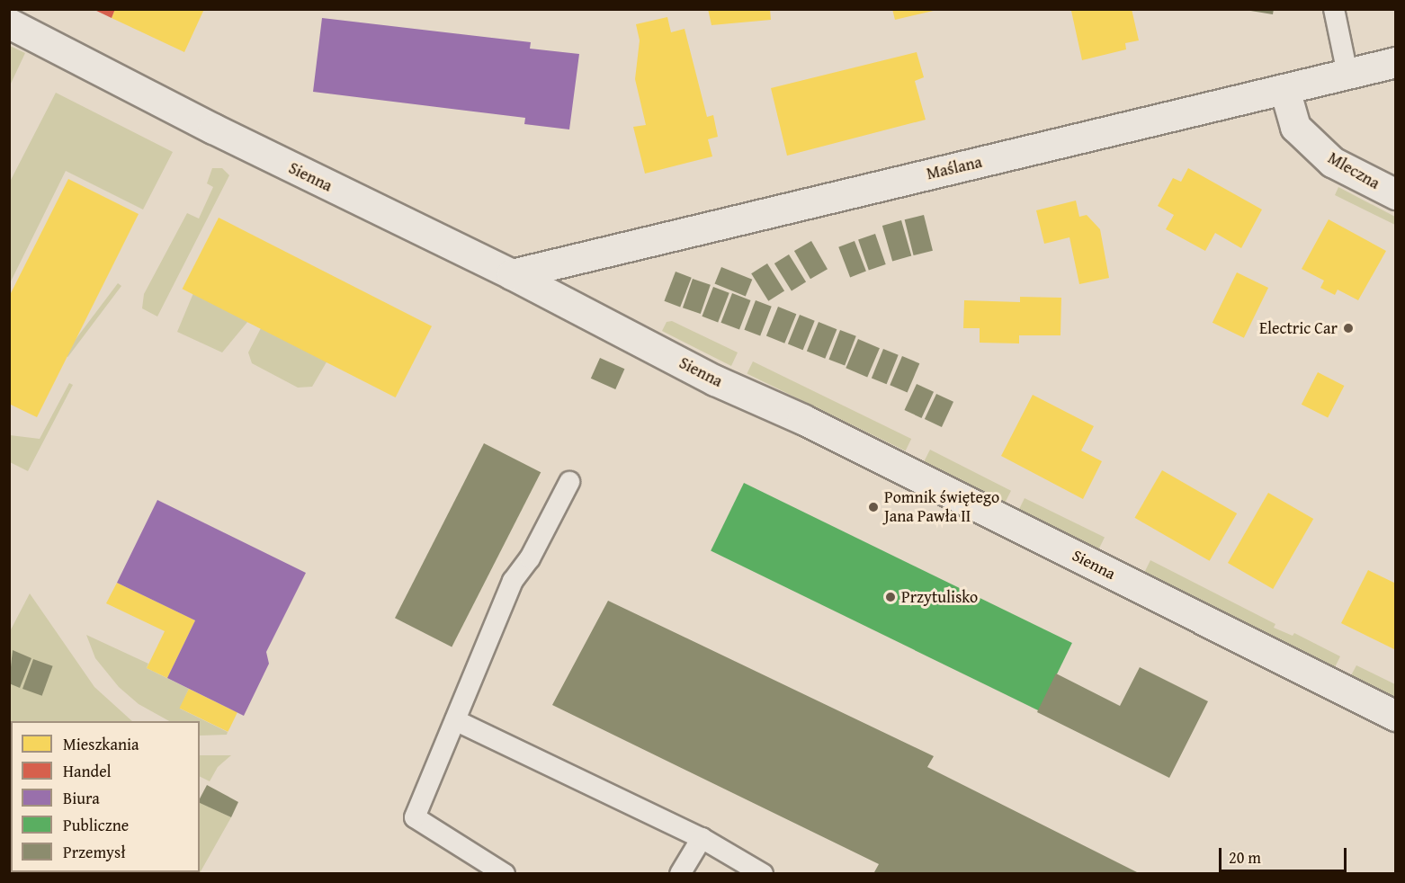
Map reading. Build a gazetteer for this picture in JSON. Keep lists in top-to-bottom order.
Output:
{
  "streets": {
    "street": ["Maślana", "Mleczna", "Sienna"]
  },
  "crossings": [
    ["Maślana", "Mleczna"],
    ["Maślana", "Sienna"]
  ],
  "places": ["Electric Car", "Pomnik świętego Jana Pawła II", "Przytulisko"],
  "legend": [
    "Mieszkania",
    "Handel",
    "Biura",
    "Publiczne",
    "Przemysł"
  ],
  "scale_bar": "20 m"
}
